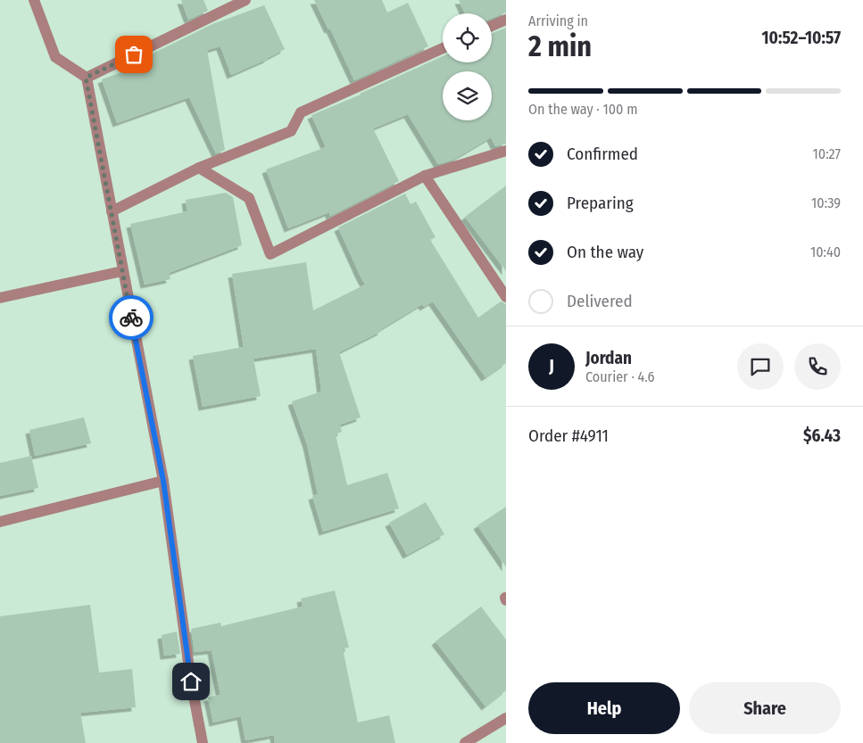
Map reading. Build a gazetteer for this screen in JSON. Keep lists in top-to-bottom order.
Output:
{
  "page": {
    "heading": ["2 min", "Arriving in", "10:52–10:57"],
    "panel": [
      "Jordan",
      "Courier · 4.6",
      "Order #4911",
      "$6.43"
    ],
    "bar": "On the way · 100 m",
    "list": [
      ["Confirmed", "10:27"],
      ["Preparing", "10:39"],
      ["On the way", "10:40"],
      "Delivered"
    ],
    "round": "J",
    "buttons": ["Help", "Share"]
  }
}
